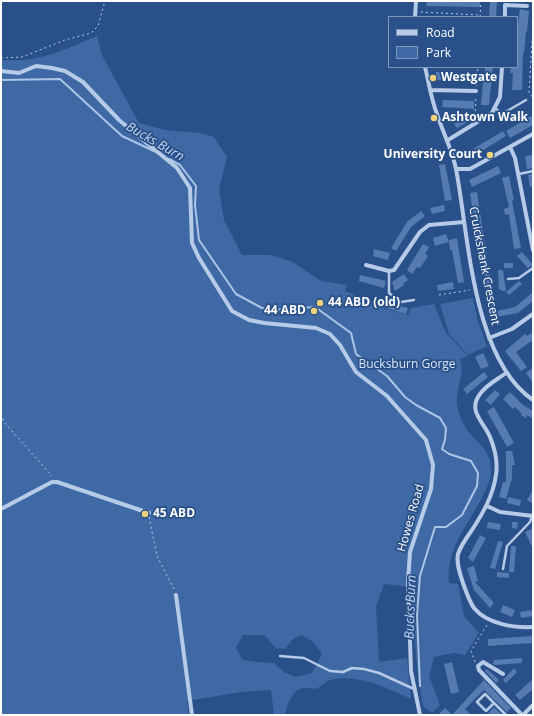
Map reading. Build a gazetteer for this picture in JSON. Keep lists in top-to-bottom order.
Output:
{
  "streets": {
    "street": ["Cruickshank Crescent", "Howes Road"]
  },
  "water": ["Bucks Burn"],
  "parks": ["Bucksburn Gorge"],
  "places": [
    "Westgate",
    "Ashtown Walk",
    "University Court",
    "44 ABD (old)",
    "44 ABD",
    "45 ABD"
  ],
  "legend": ["Road", "Park"]
}
